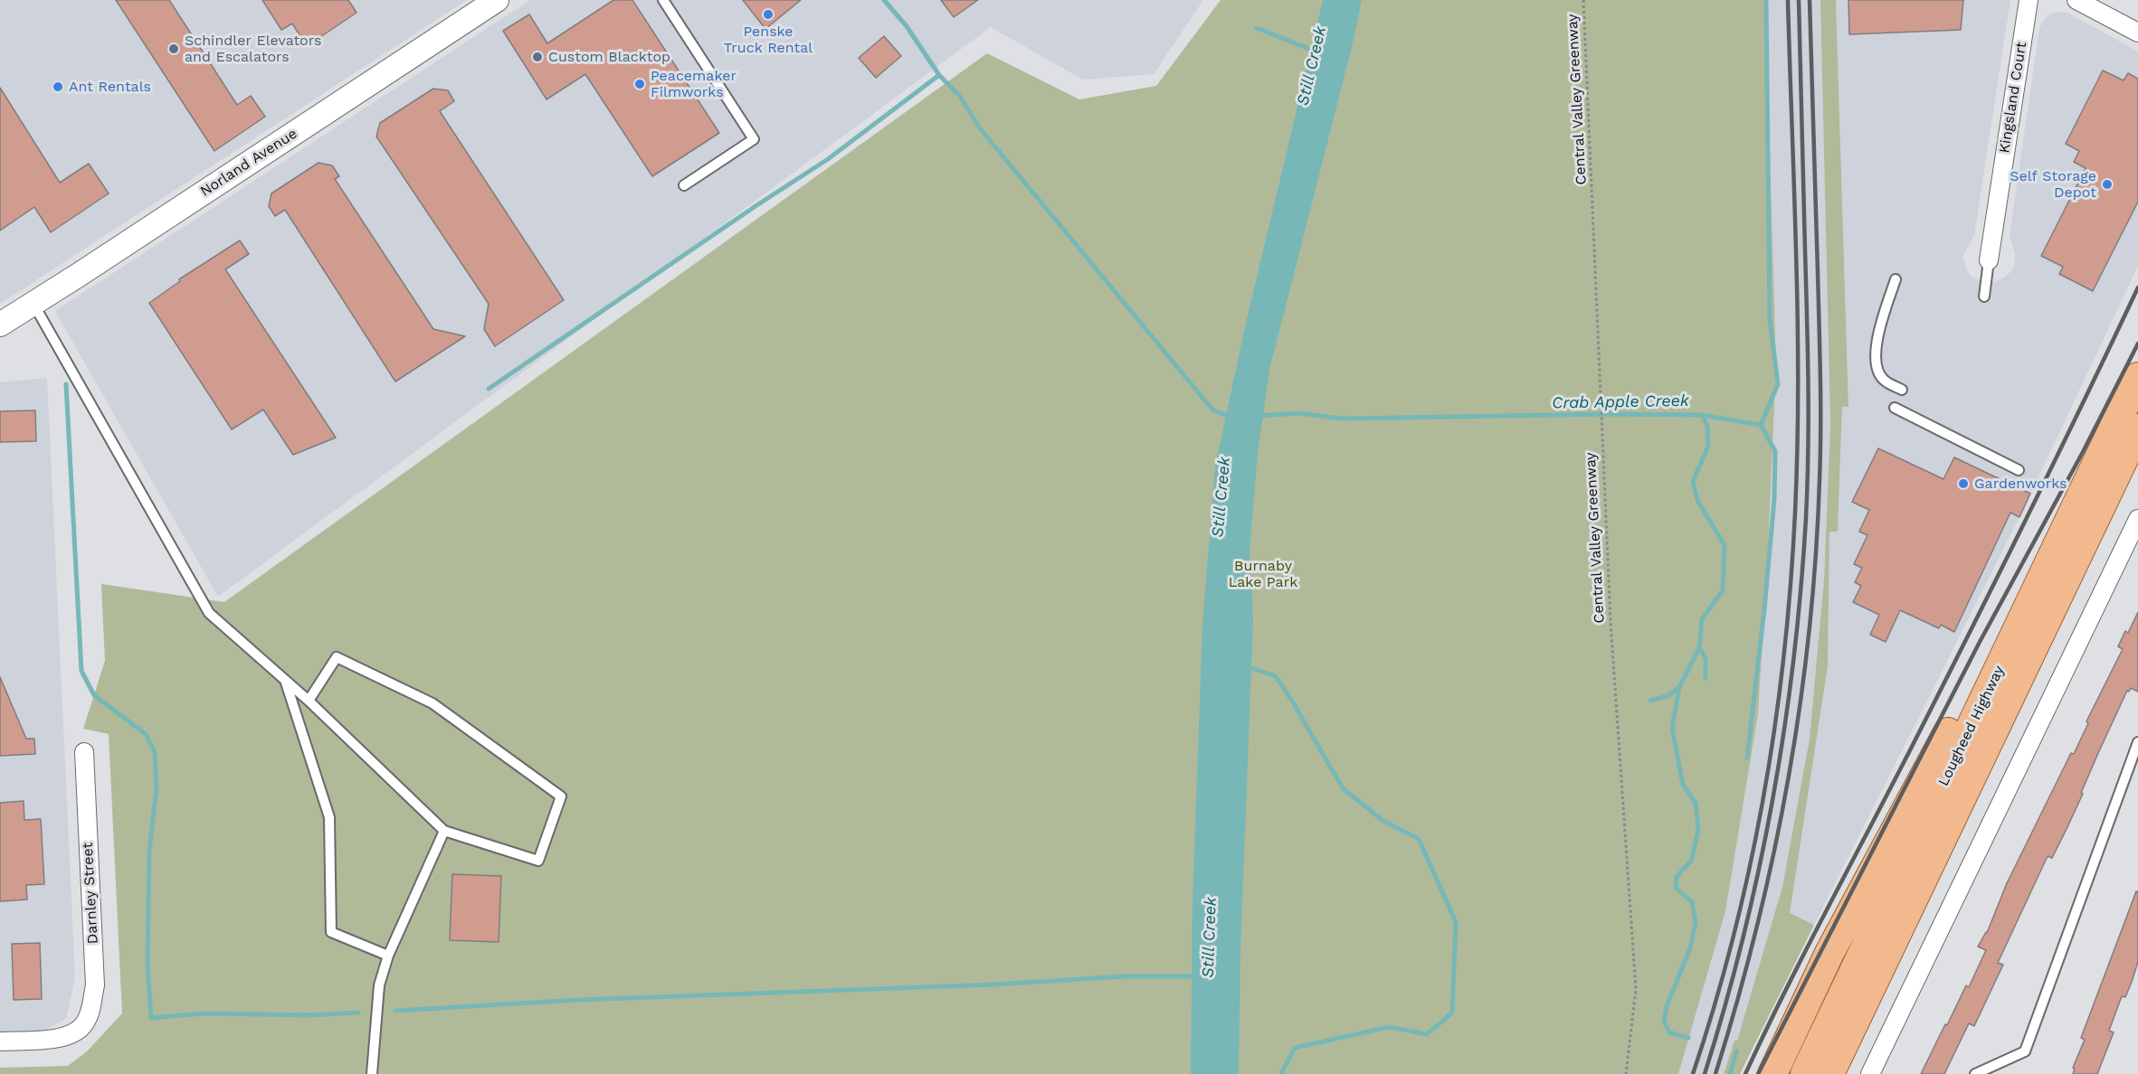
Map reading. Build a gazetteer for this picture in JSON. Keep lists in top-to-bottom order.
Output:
{
  "streets": {
    "main road": ["Lougheed Highway"],
    "street": ["Kingsland Court", "Norland Avenue", "Darnley Street"],
    "path": ["Central Valley Greenway"]
  },
  "water": ["Still Creek", "Crab Apple Creek"],
  "parks": ["Burnaby Lake Park"],
  "places": [
    "Penske Truck Rental",
    "Schindler Elevators and Escalators",
    "Custom Blacktop",
    "Peacemaker Filmworks",
    "Ant Rentals",
    "Self Storage Depot",
    "Gardenworks"
  ]
}
